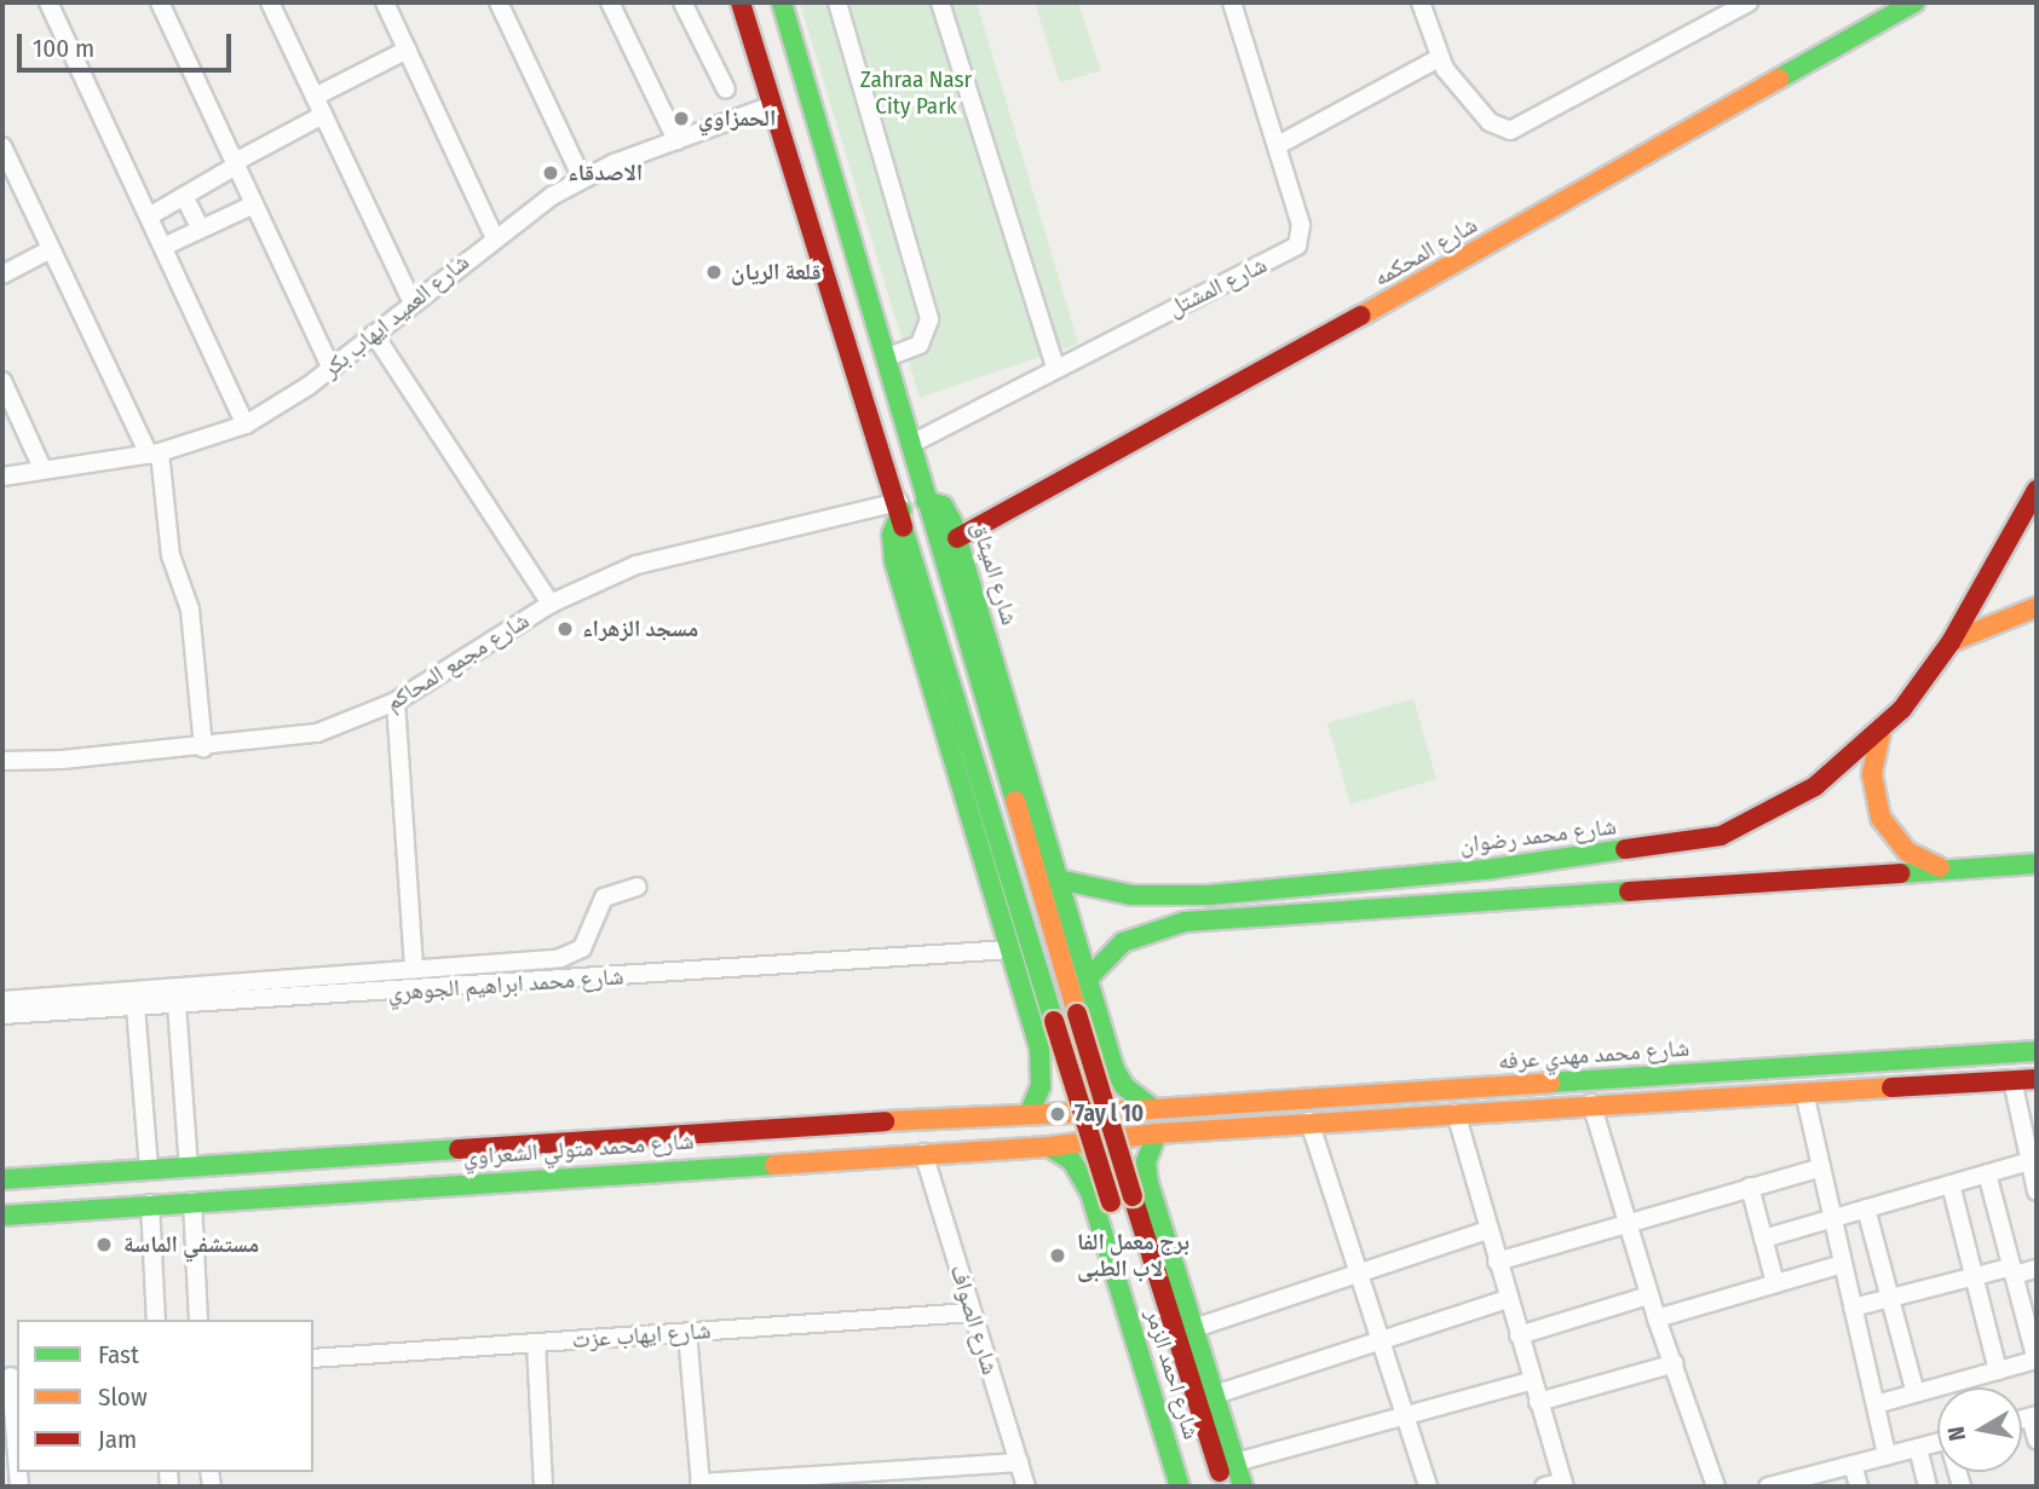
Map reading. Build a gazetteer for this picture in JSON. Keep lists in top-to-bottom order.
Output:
{
  "streets": {
    "main road": [
      "شارع المحكمه",
      "شارع الميثاق",
      "شارع محمد رضوان",
      "شارع محمد مهدي عرفه",
      "شارع محمد متولي الشعراوي",
      "شارع احمد الزمر"
    ],
    "street": [
      "شارع المشتل",
      "شارع العميد ايهاب بكر",
      "شارع مجمع المحاكم",
      "شارع محمد ابراهيم الجوهري",
      "شارع الصواف",
      "شارع ايهاب عزت"
    ]
  },
  "crossings": [
    ["شارع المحكمه", "شارع الميثاق"],
    ["شارع الميثاق", "شارع محمد رضوان"],
    ["شارع الميثاق", "شارع محمد مهدي عرفه"],
    ["شارع الميثاق", "شارع محمد متولي الشعراوي"],
    ["شارع محمد مهدي عرفه", "شارع محمد متولي الشعراوي"],
    ["شارع محمد مهدي عرفه", "شارع احمد الزمر"],
    ["شارع محمد متولي الشعراوي", "شارع الصواف"],
    ["شارع محمد متولي الشعراوي", "شارع احمد الزمر"],
    ["شارع الصواف", "شارع ايهاب عزت"]
  ],
  "parks": ["Zahraa Nasr City Park"],
  "places": [
    "الحمزاوي",
    "الاصدقاء",
    "قلعة الريان",
    "مسجد الزهراء",
    "7ay l 10",
    "مستشفي الماسة",
    "برج معمل الفا لاب الطبى"
  ],
  "legend": ["Fast", "Slow", "Jam"],
  "scale_bar": "100 m",
  "north": "left"
}
